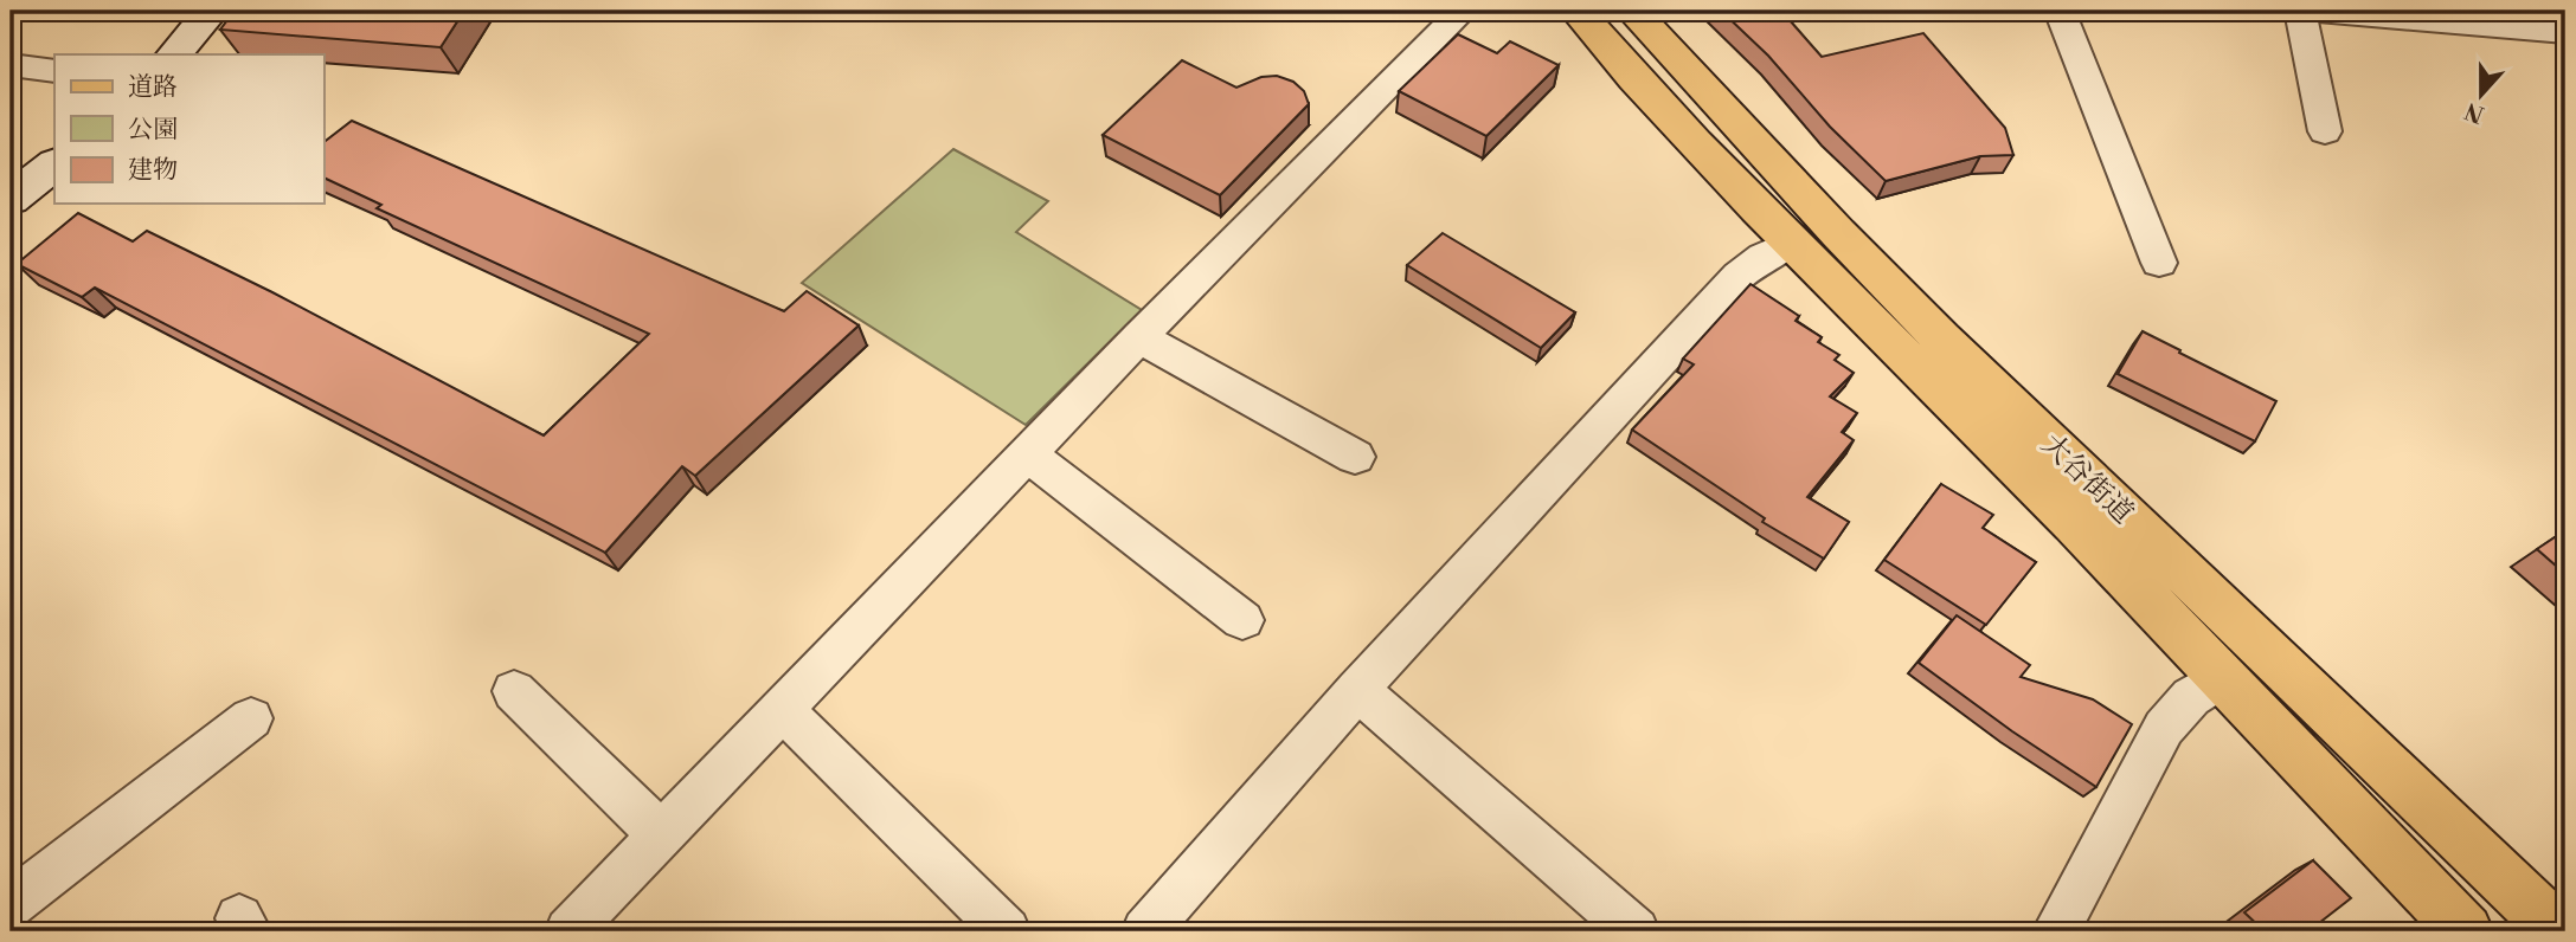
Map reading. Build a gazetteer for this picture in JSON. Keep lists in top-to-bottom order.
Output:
{
  "streets": {
    "main road": ["大谷街道"]
  },
  "legend": ["道路", "公園", "建物"],
  "north": "bottom"
}
